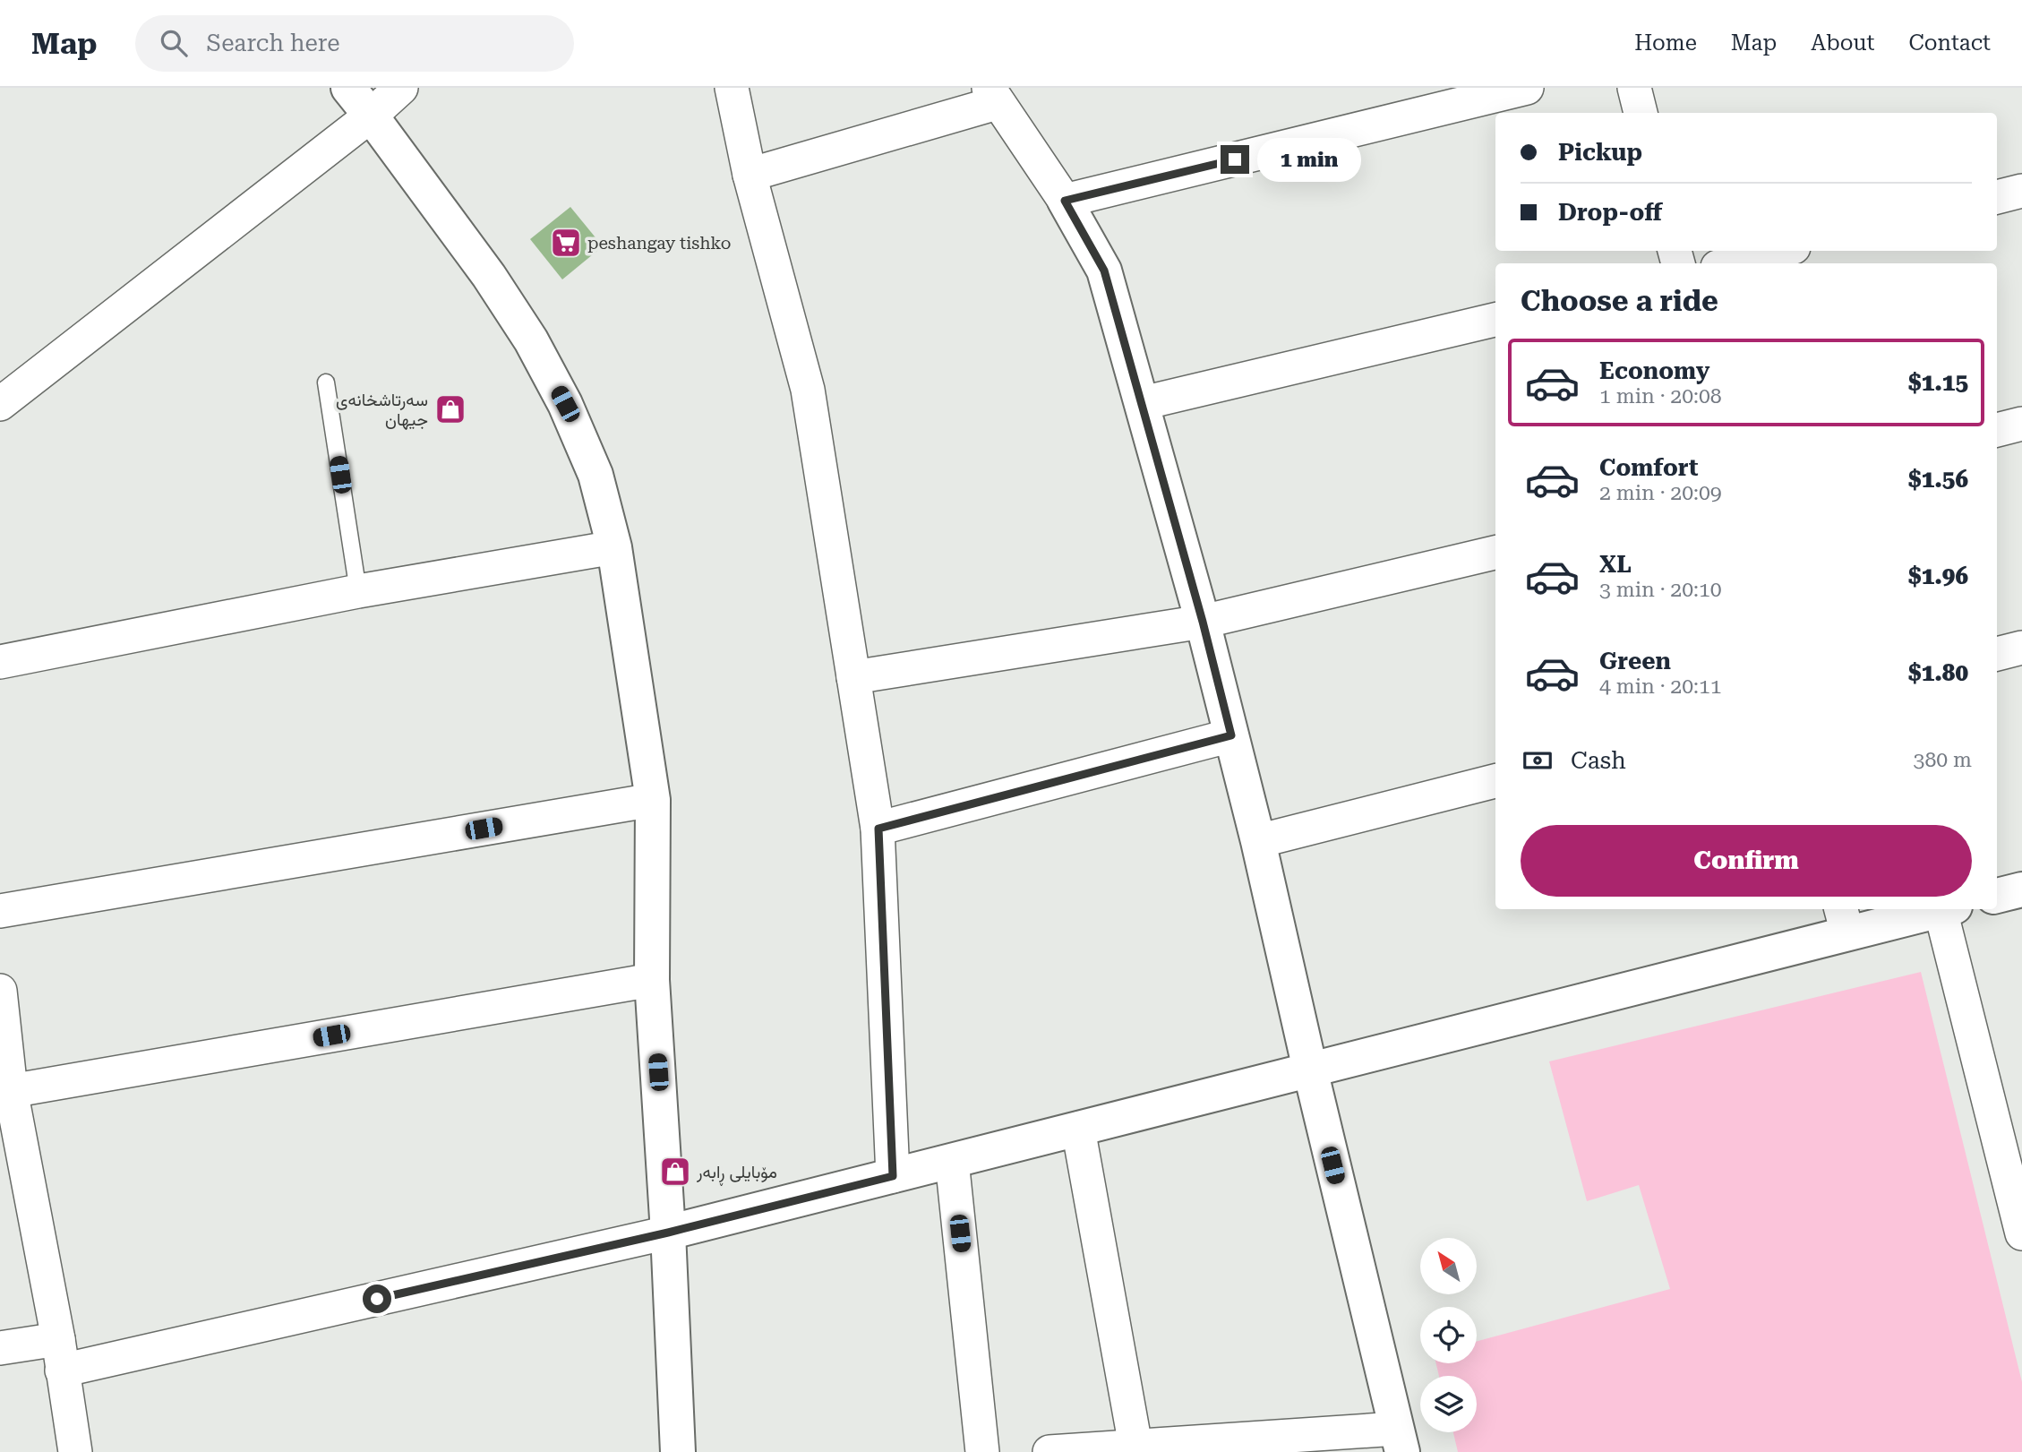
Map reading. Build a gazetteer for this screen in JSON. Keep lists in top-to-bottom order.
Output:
{
  "places": {
    "supermarket": ["peshangay tishko"],
    "shop": ["سەرتاشخانەی جیهان", "مۆبایلی ڕابەر"]
  },
  "north": "top left",
  "page": {
    "header": "Map",
    "search": "Search here",
    "nav": [
      "Home",
      "Map",
      "About",
      "Contact"
    ],
    "banner": ["Pickup", "Drop-off"],
    "bubble": "1 min",
    "heading": "Choose a ride",
    "list": [
      {
        "name": "Economy",
        "note": "1 min · 20:08",
        "value": "$1.15"
      },
      {
        "name": "Comfort",
        "note": "2 min · 20:09",
        "value": "$1.56"
      },
      {
        "name": "XL",
        "note": "3 min · 20:10",
        "value": "$1.96"
      },
      {
        "name": "Green",
        "note": "4 min · 20:11",
        "value": "$1.80"
      }
    ],
    "pay": ["Cash", "380 m"],
    "buttons": "Confirm"
  }
}
